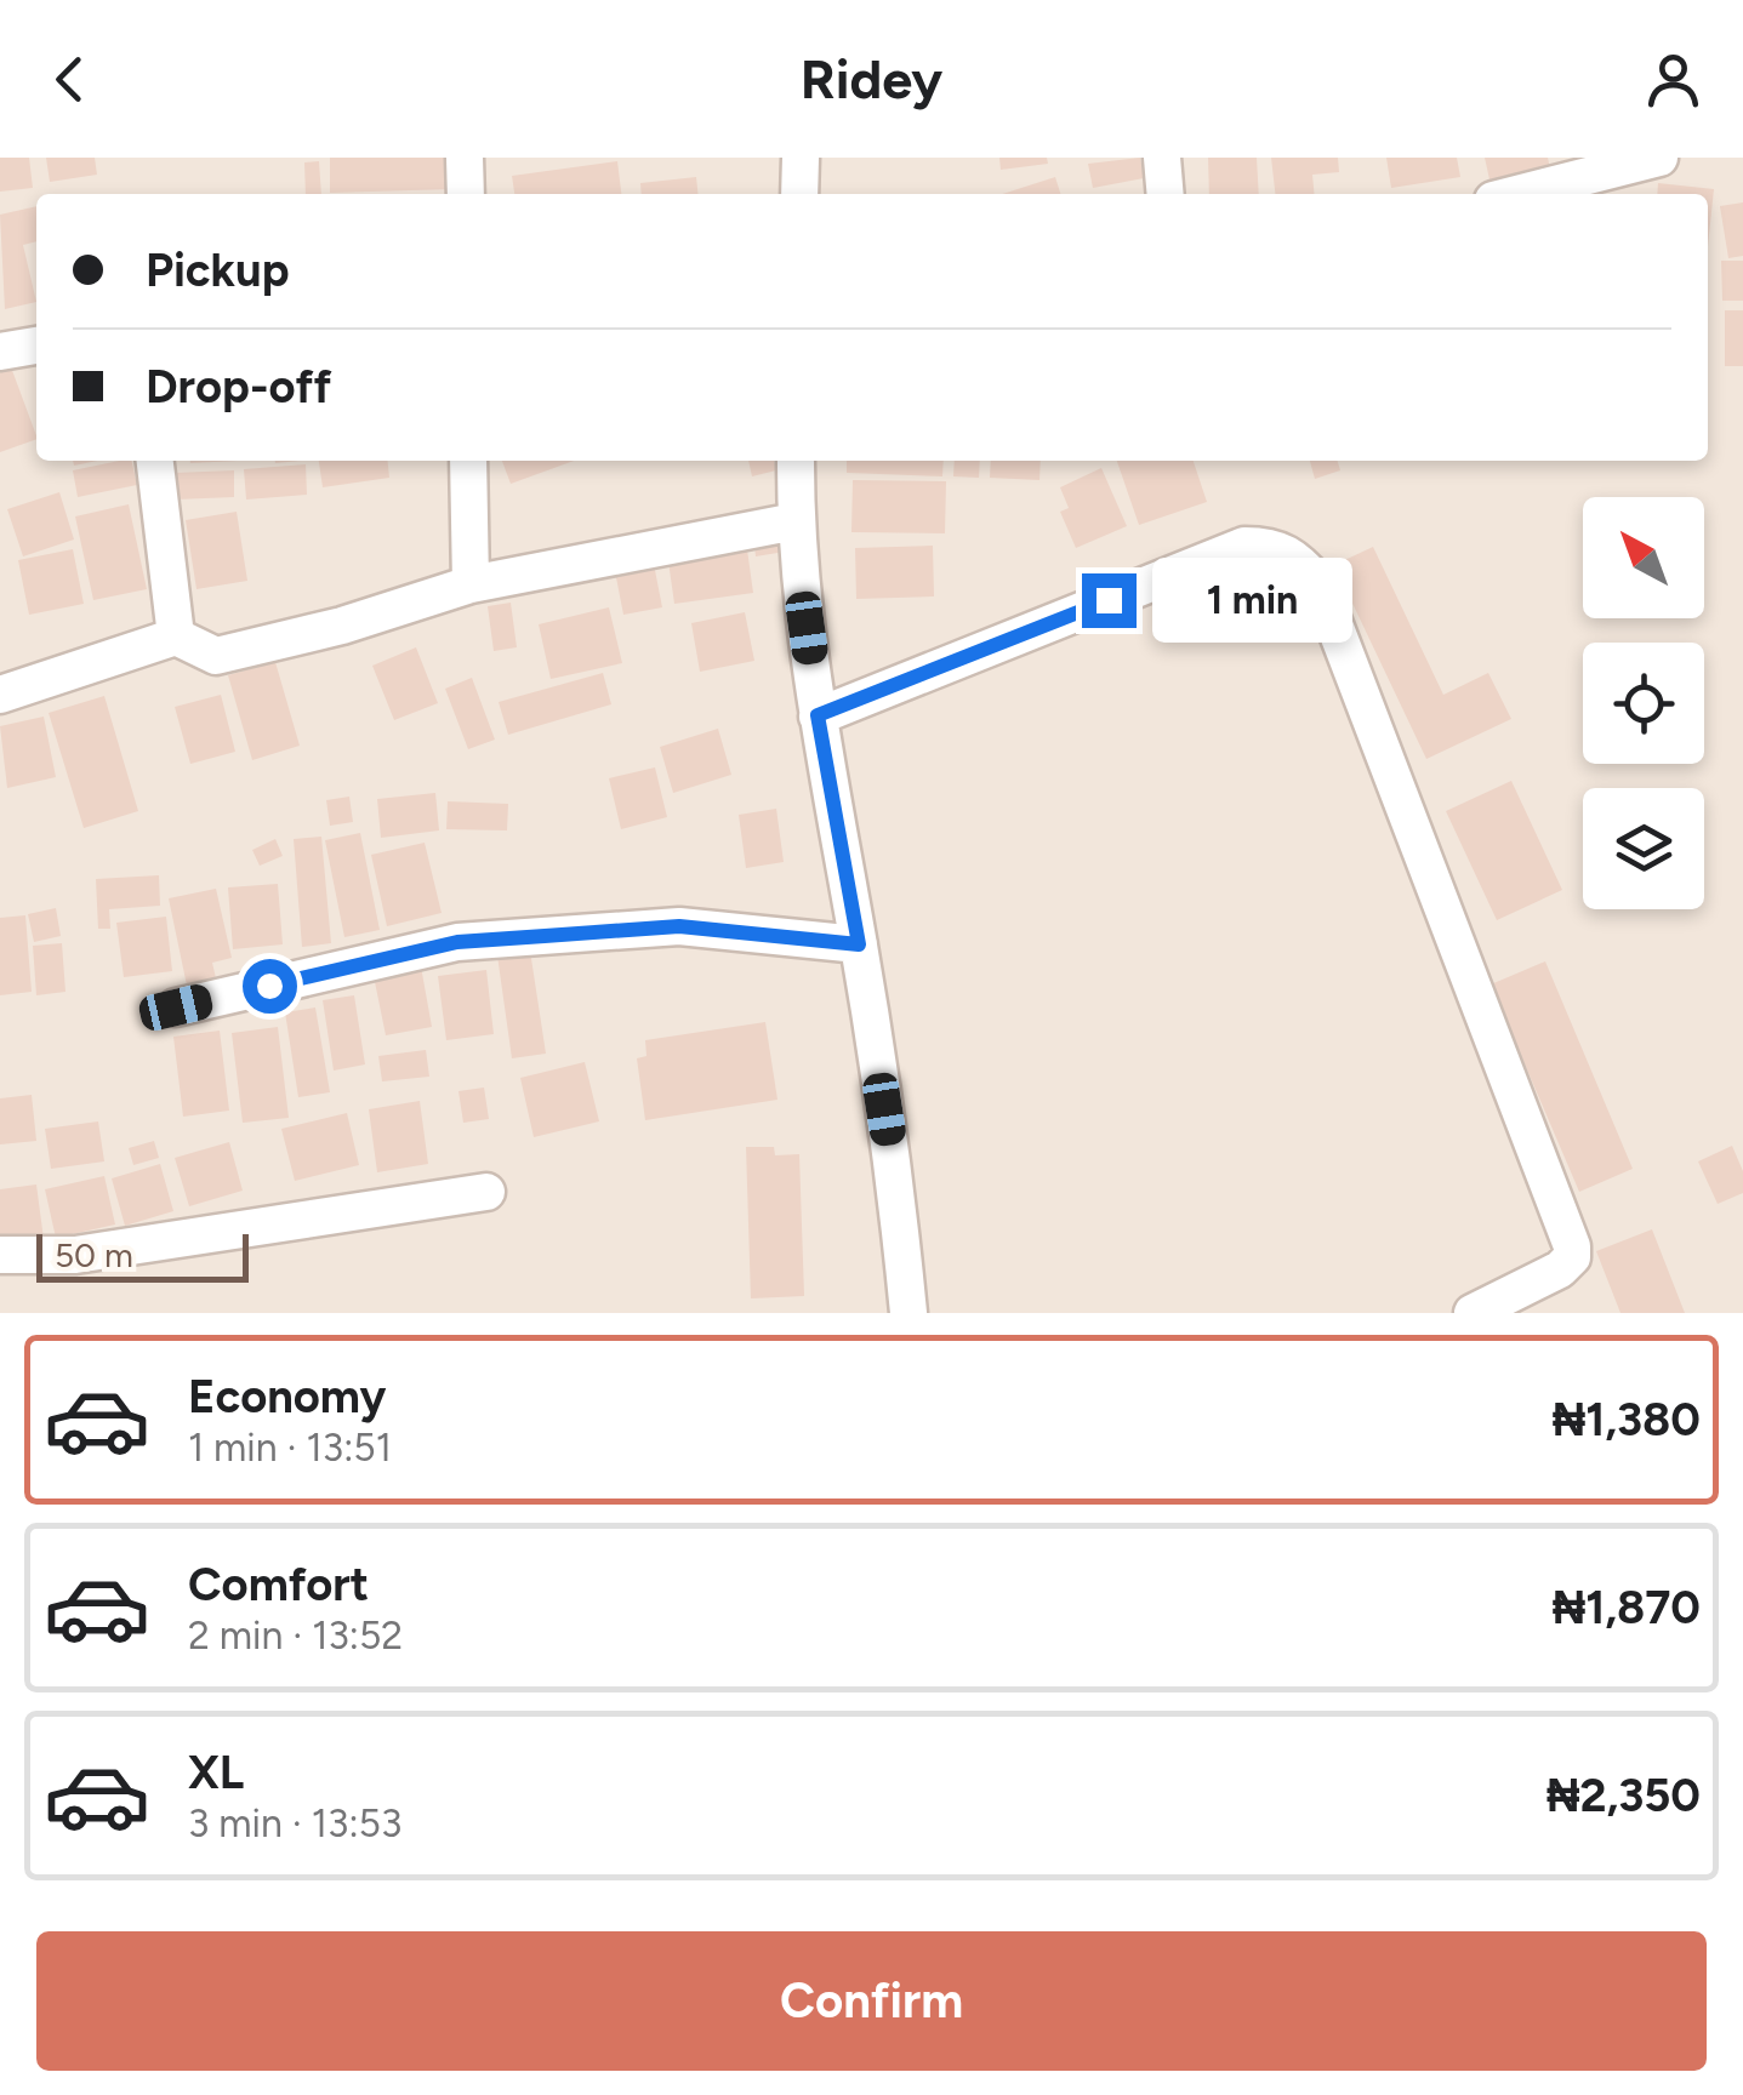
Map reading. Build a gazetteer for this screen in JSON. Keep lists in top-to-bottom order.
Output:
{
  "scale_bar": "50 m",
  "north": "top left",
  "page": {
    "header": "Ridey",
    "banner": ["Pickup", "Drop-off"],
    "bubble": "1 min",
    "scale": "50 m",
    "list": [
      {
        "name": "Economy",
        "note": "1 min · 13:51",
        "value": "₦1,380"
      },
      {
        "name": "Comfort",
        "note": "2 min · 13:52",
        "value": "₦1,870"
      },
      {
        "name": "XL",
        "note": "3 min · 13:53",
        "value": "₦2,350"
      }
    ],
    "buttons": "Confirm"
  }
}
